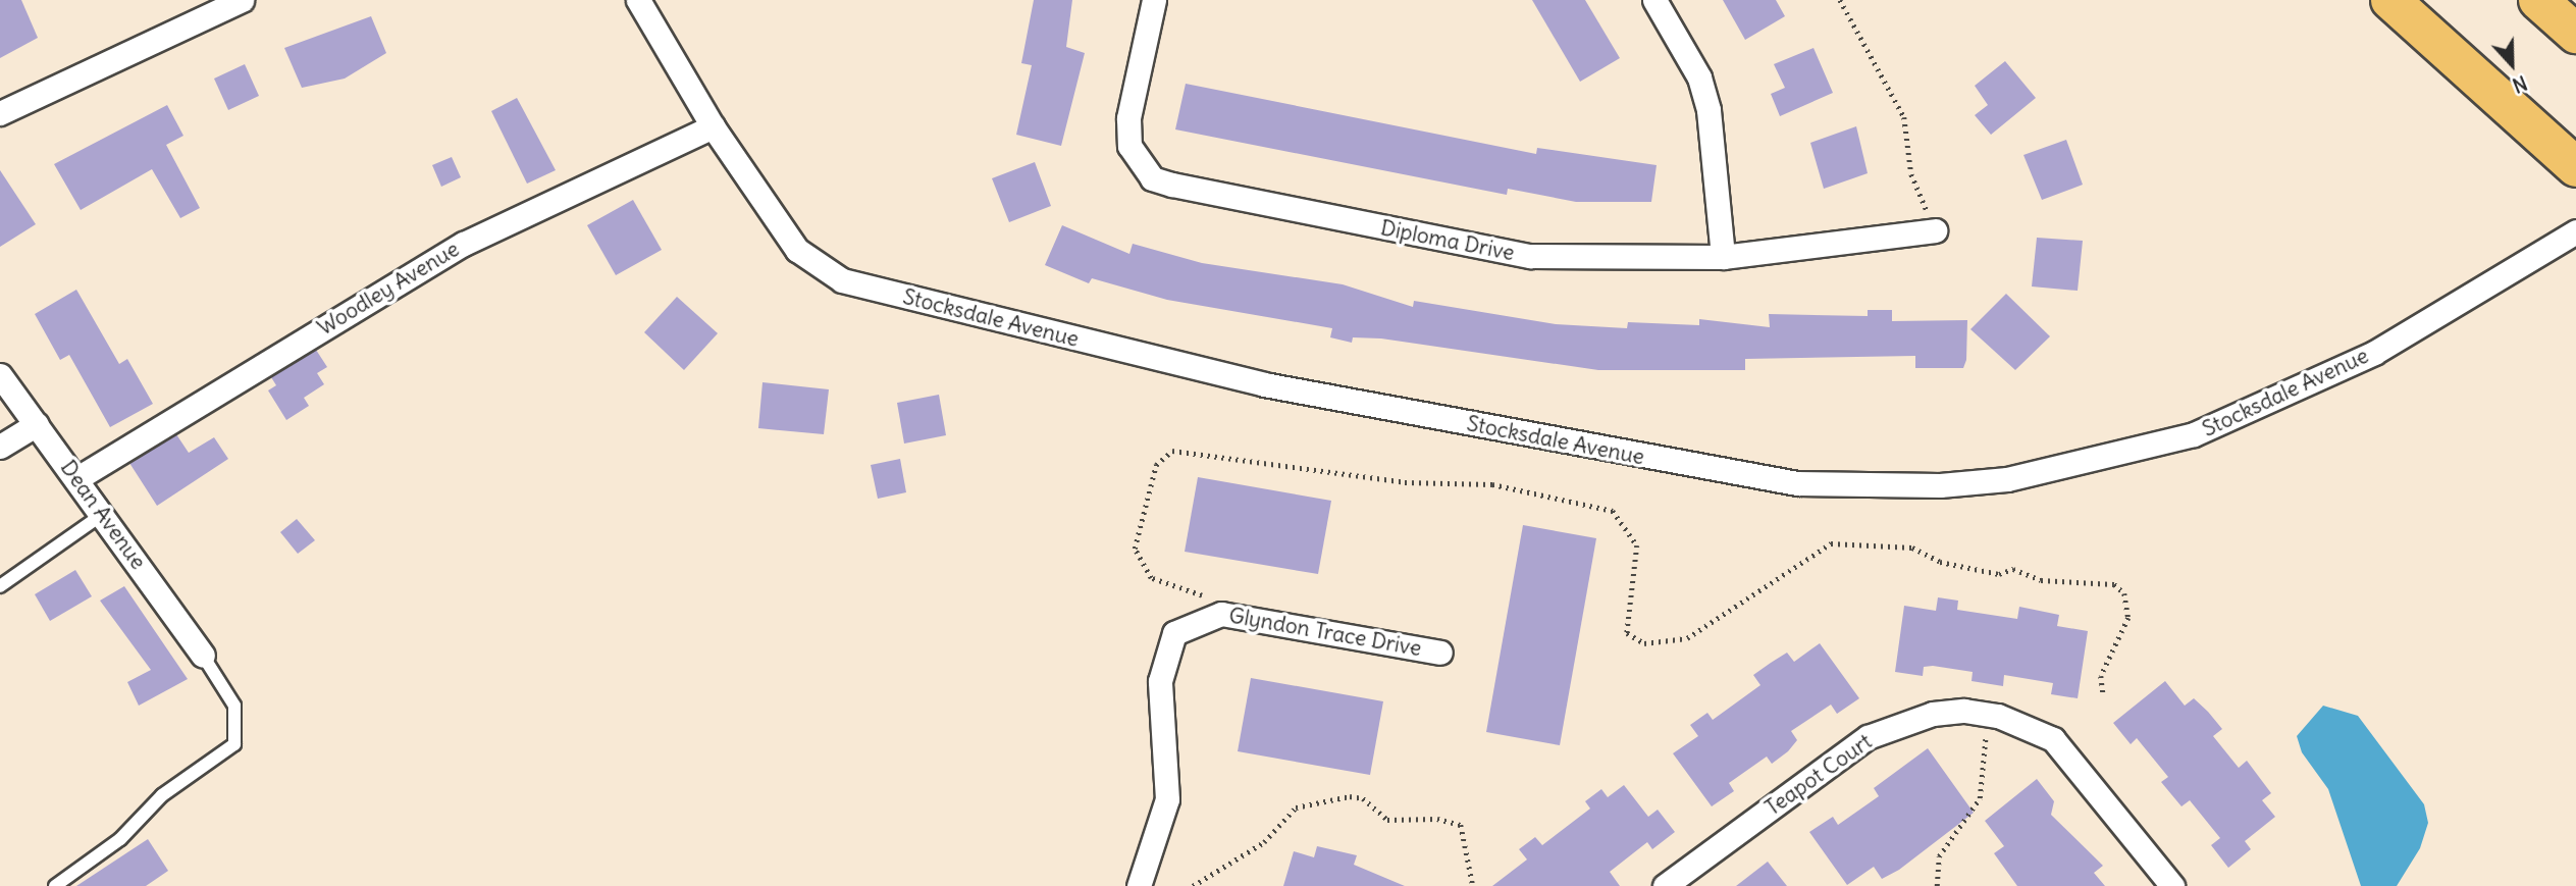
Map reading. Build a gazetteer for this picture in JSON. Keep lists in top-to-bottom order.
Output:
{
  "streets": {
    "street": [
      "Diploma Drive",
      "Woodley Avenue",
      "Stocksdale Avenue",
      "Dean Avenue",
      "Glyndon Trace Drive",
      "Teapot Court"
    ]
  },
  "crossings": [
    ["Woodley Avenue", "Stocksdale Avenue"],
    ["Woodley Avenue", "Dean Avenue"]
  ],
  "north": "bottom"
}
